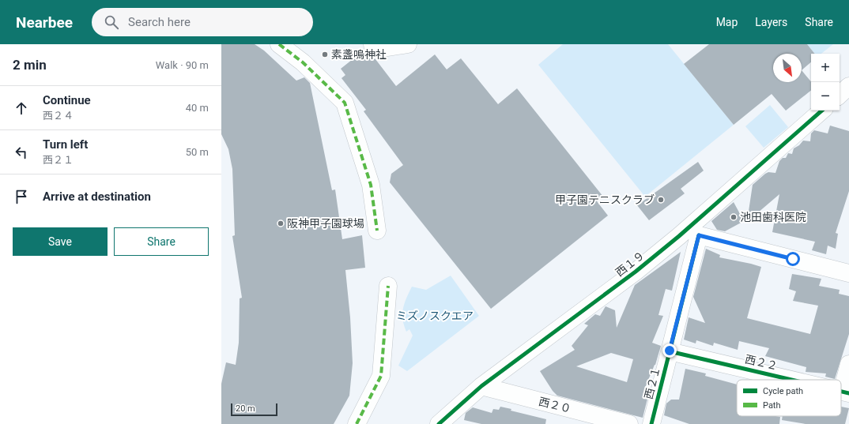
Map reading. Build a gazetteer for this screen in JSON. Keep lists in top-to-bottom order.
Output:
{
  "streets": {
    "street": [
      "西１９",
      "西２２",
      "西２１",
      "西２０"
    ]
  },
  "crossings": [
    ["西１９", "西２１"],
    ["西１９", "西２０"],
    ["西２２", "西２１"]
  ],
  "parks": ["ミズノスクエア"],
  "places": [
    "素盞嗚神社",
    "甲子園テニスクラブ",
    "池田歯科医院",
    "阪神甲子園球場"
  ],
  "legend": ["Cycle path", "Path"],
  "scale_bar": "20 m",
  "north": "bottom right",
  "page": {
    "header": "Nearbee",
    "search": "Search here",
    "nav": ["Map", "Layers", "Share"],
    "heading": ["2 min", "Walk · 90 m"],
    "map_buttons": ["+", "−"],
    "list": [
      ["Continue", "西２４", "40 m"],
      ["Turn left", "西２１", "50 m"],
      "Arrive at destination"
    ],
    "buttons": ["Save", "Share"],
    "scale": "20 m"
  }
}
